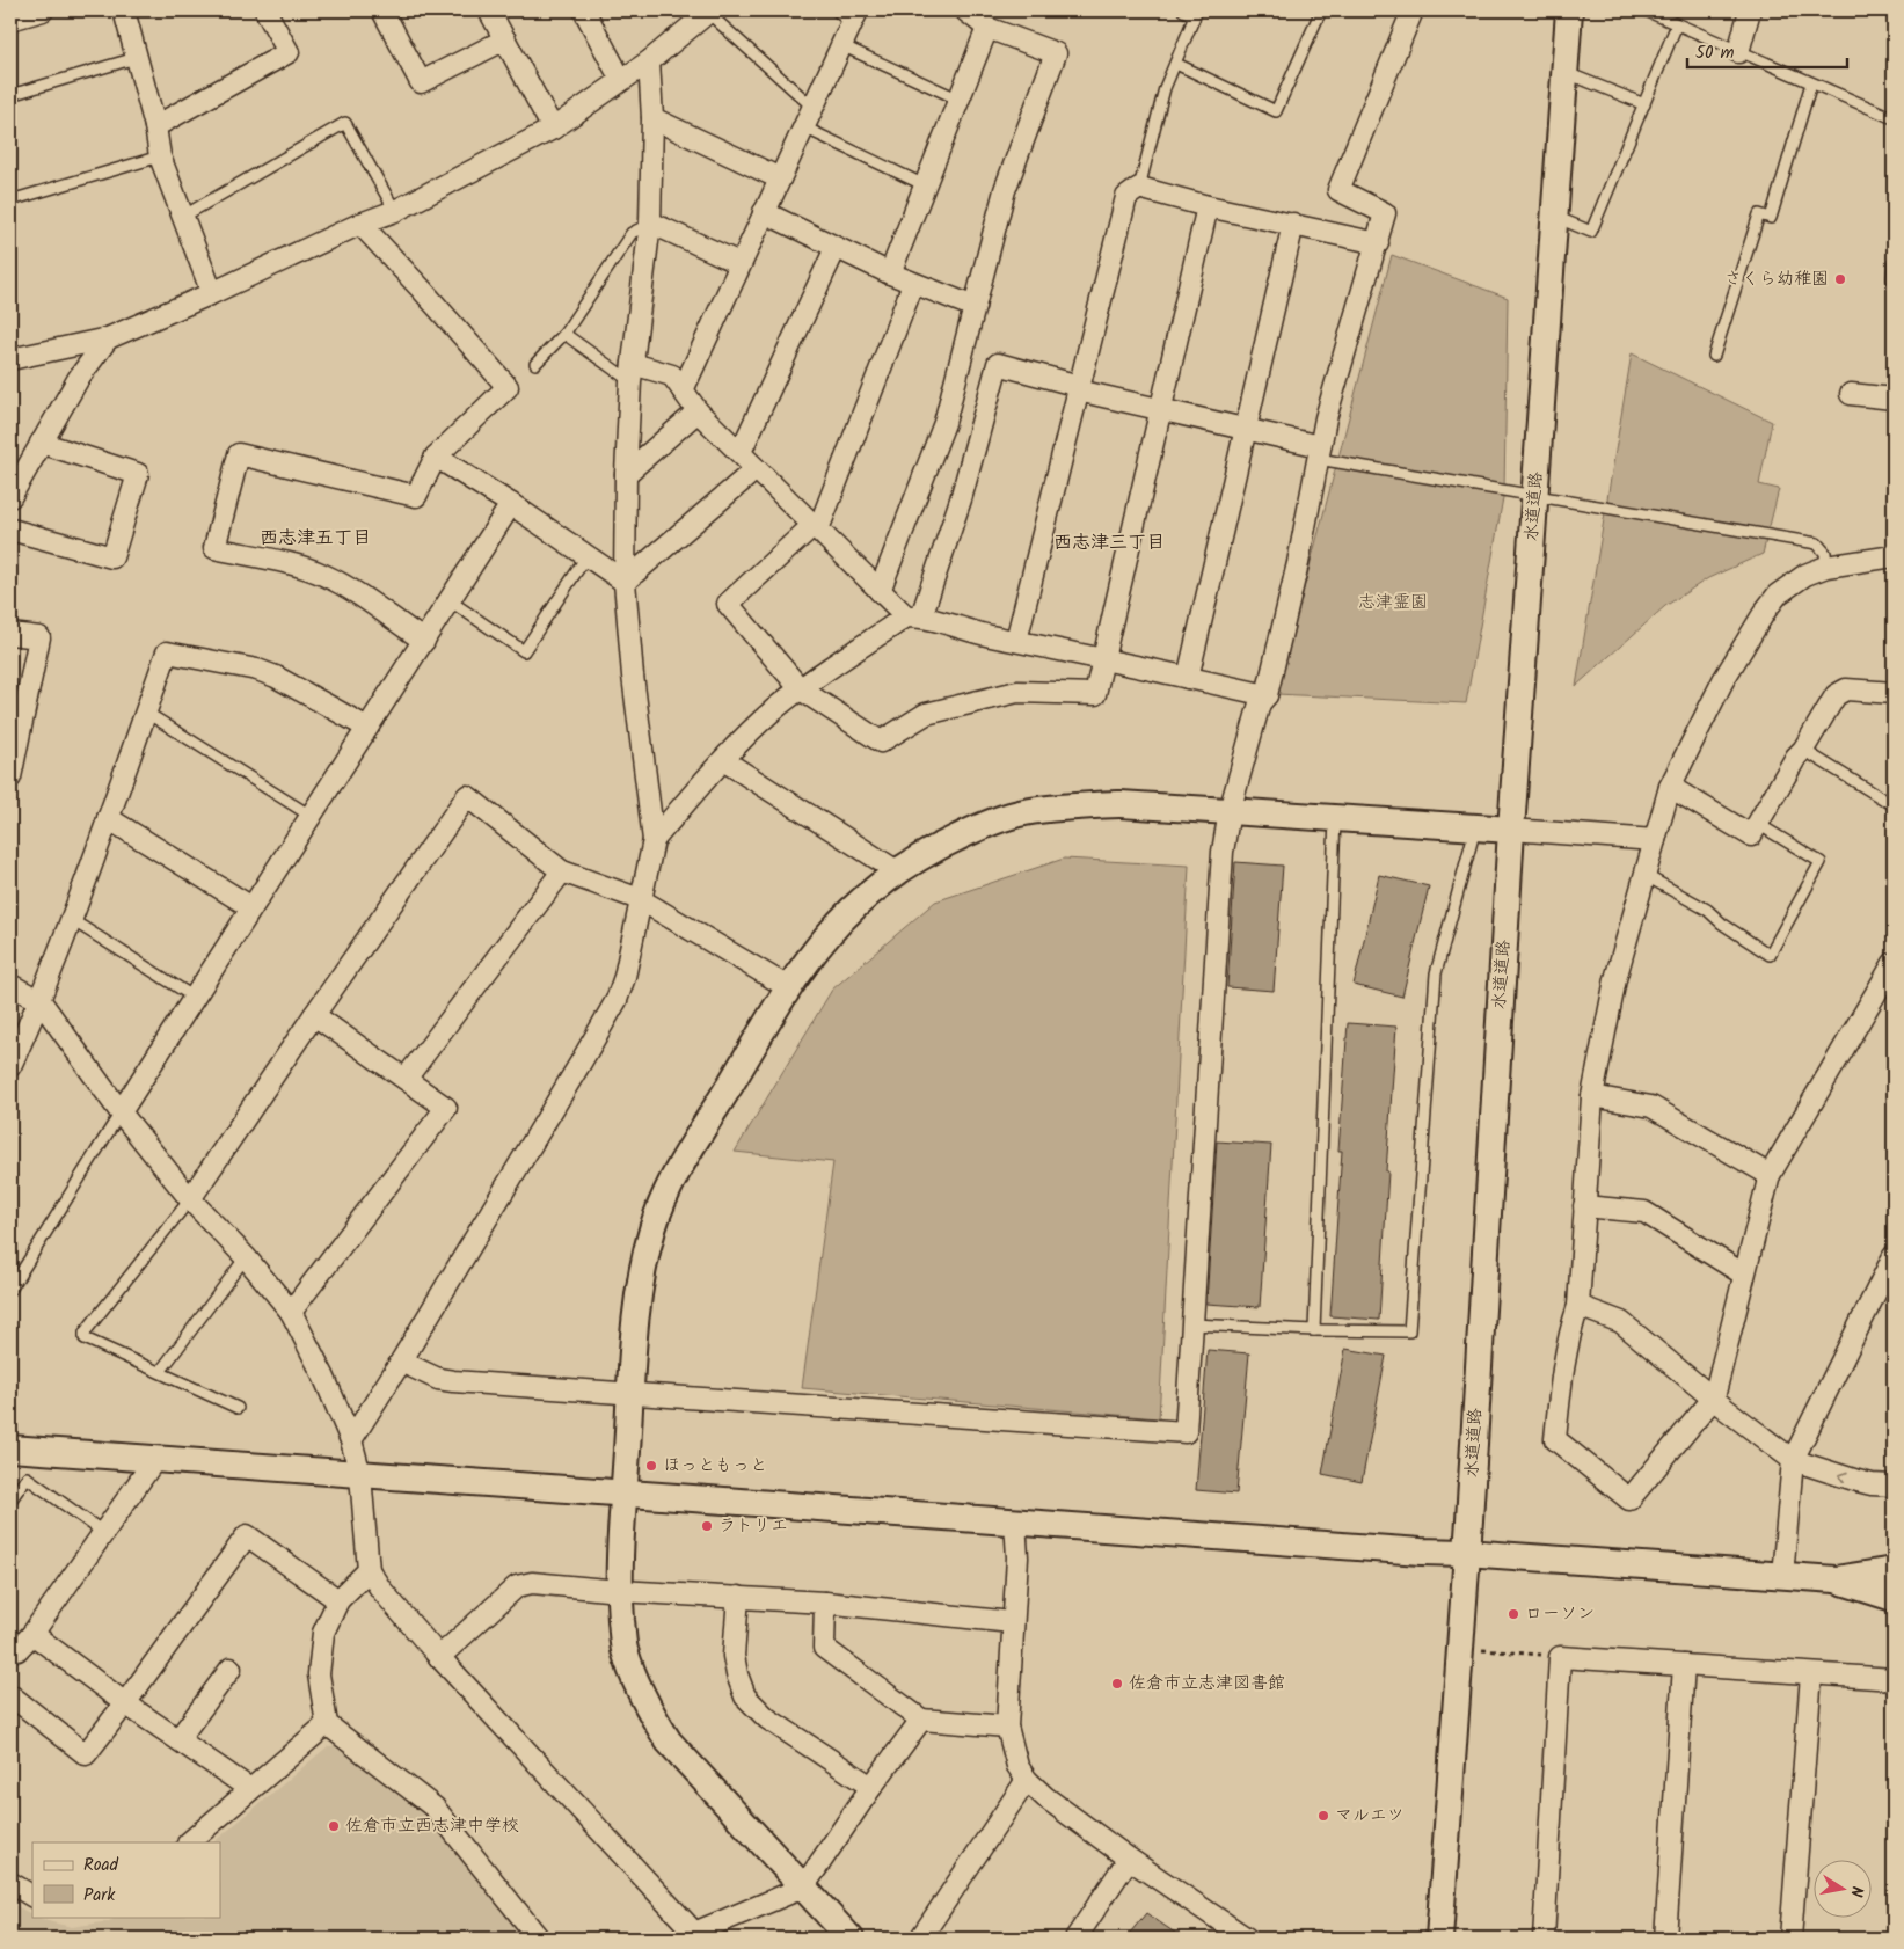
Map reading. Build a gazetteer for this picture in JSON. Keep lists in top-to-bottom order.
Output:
{
  "streets": {
    "street": ["水道道路"]
  },
  "districts": ["西志津五丁目", "西志津三丁目"],
  "parks": ["志津霊園"],
  "places": [
    "さくら幼稚園",
    "ほっともっと",
    "ラトリエ",
    "ローソン",
    "佐倉市立志津図書館",
    "マルエツ",
    "佐倉市立西志津中学校"
  ],
  "legend": ["Road", "Park"],
  "scale_bar": "50 m",
  "north": "right"
}
